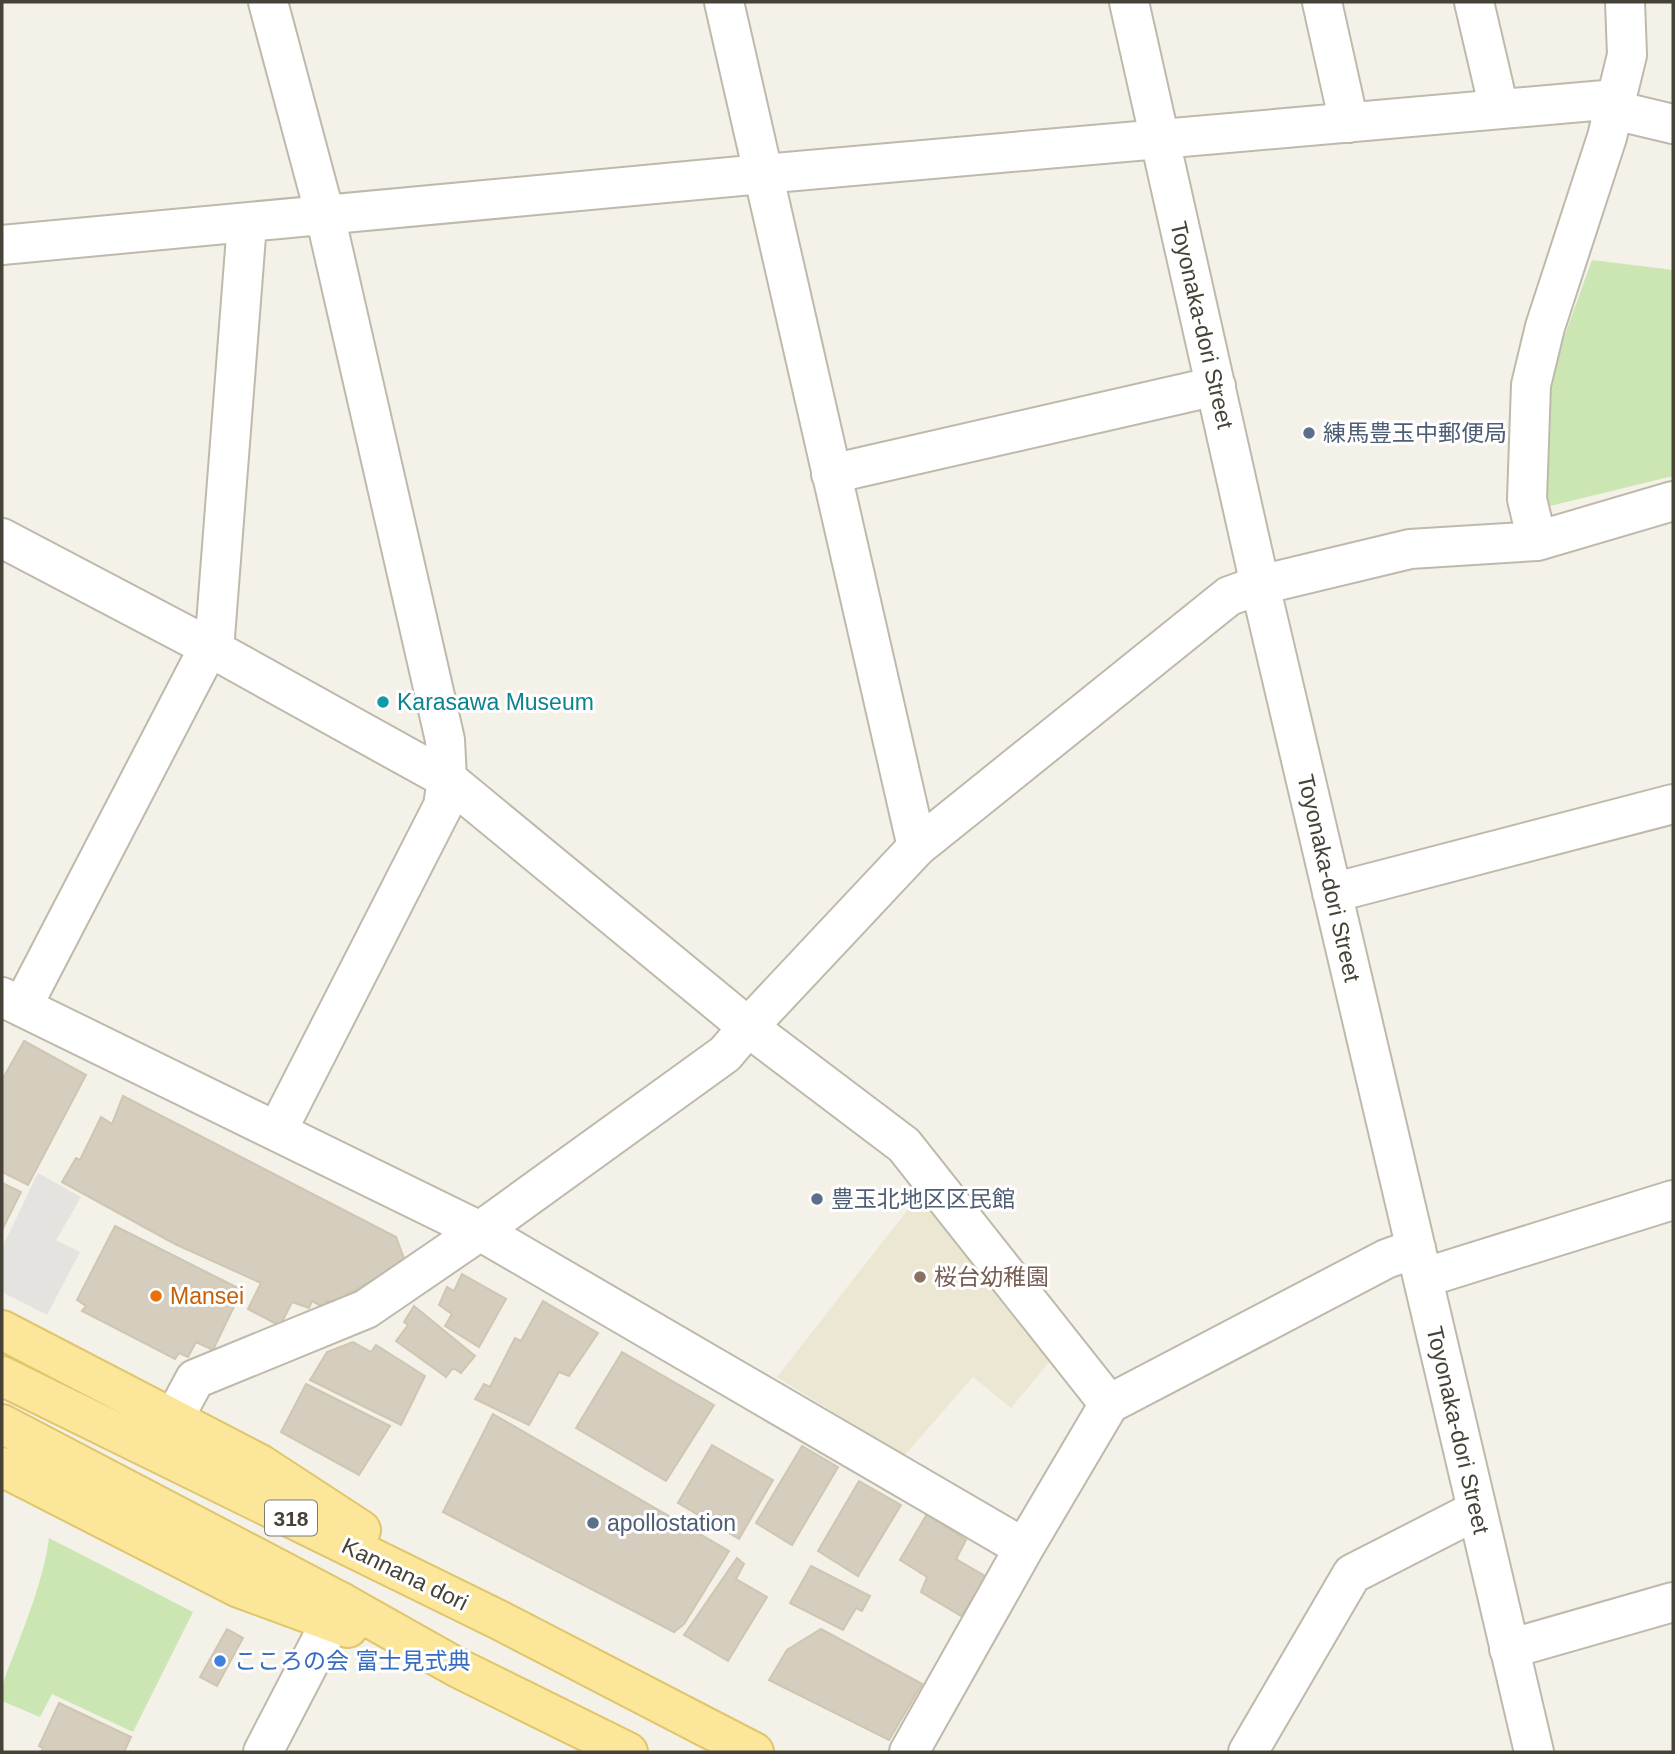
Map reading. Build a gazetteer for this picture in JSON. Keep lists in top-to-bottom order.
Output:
{
  "streets": {
    "main road": ["318", "Kannana dori"],
    "street": ["Toyonaka-dori Street"]
  },
  "crossings": [
    ["318", "Kannana dori"]
  ],
  "places": [
    "練馬豊玉中郵便局",
    "Karasawa Museum",
    "豊玉北地区区民館",
    "桜台幼稚園",
    "Mansei",
    "apollostation",
    "こころの会 富士見式典"
  ]
}
